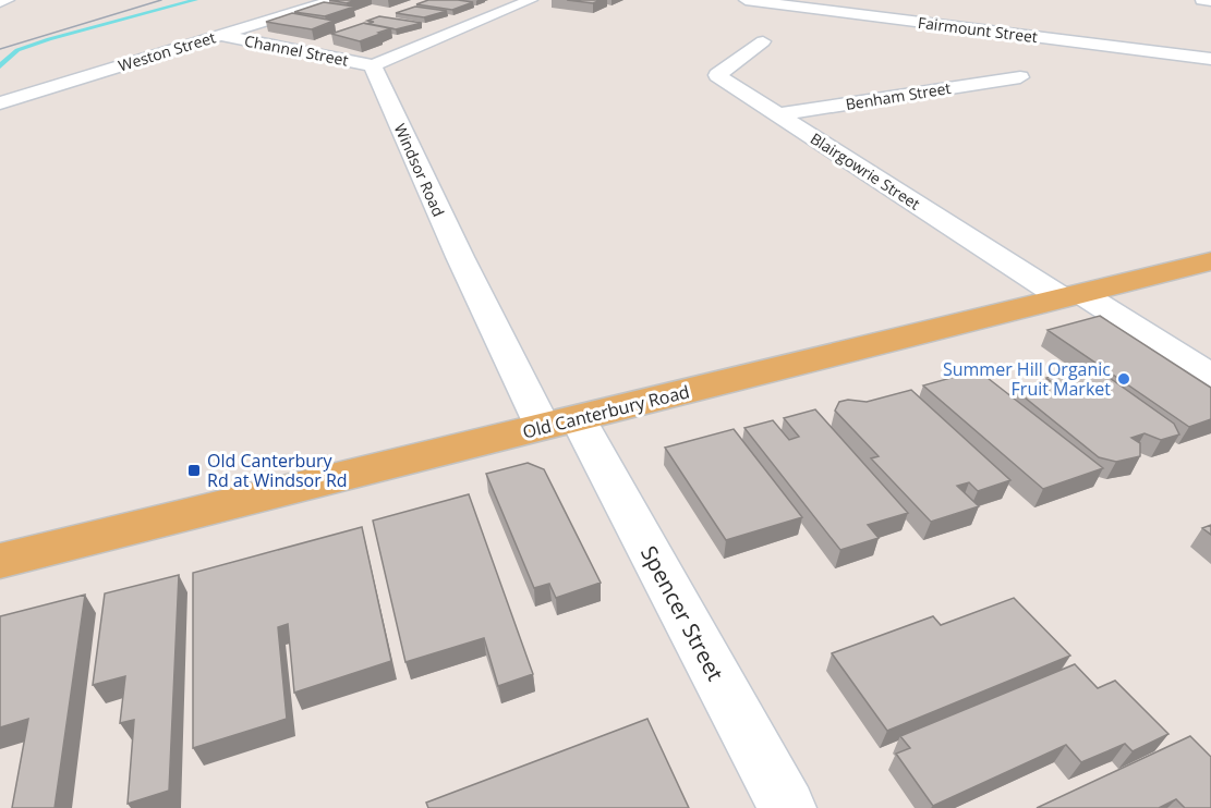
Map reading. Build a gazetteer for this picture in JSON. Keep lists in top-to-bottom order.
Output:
{
  "streets": {
    "main road": ["Old Canterbury Road"],
    "street": [
      "Fairmount Street",
      "Channel Street",
      "Weston Street",
      "Benham Street",
      "Windsor Road",
      "Blairgowrie Street",
      "Spencer Street"
    ]
  },
  "crossings": [
    ["Channel Street", "Weston Street"],
    ["Channel Street", "Windsor Road"],
    ["Benham Street", "Blairgowrie Street"],
    ["Windsor Road", "Old Canterbury Road"],
    ["Windsor Road", "Spencer Street"],
    ["Blairgowrie Street", "Old Canterbury Road"],
    ["Old Canterbury Road", "Spencer Street"]
  ],
  "places": {
    "other": ["Summer Hill Organic Fruit Market"],
    "transit": ["Old Canterbury Rd at Windsor Rd"]
  }
}
